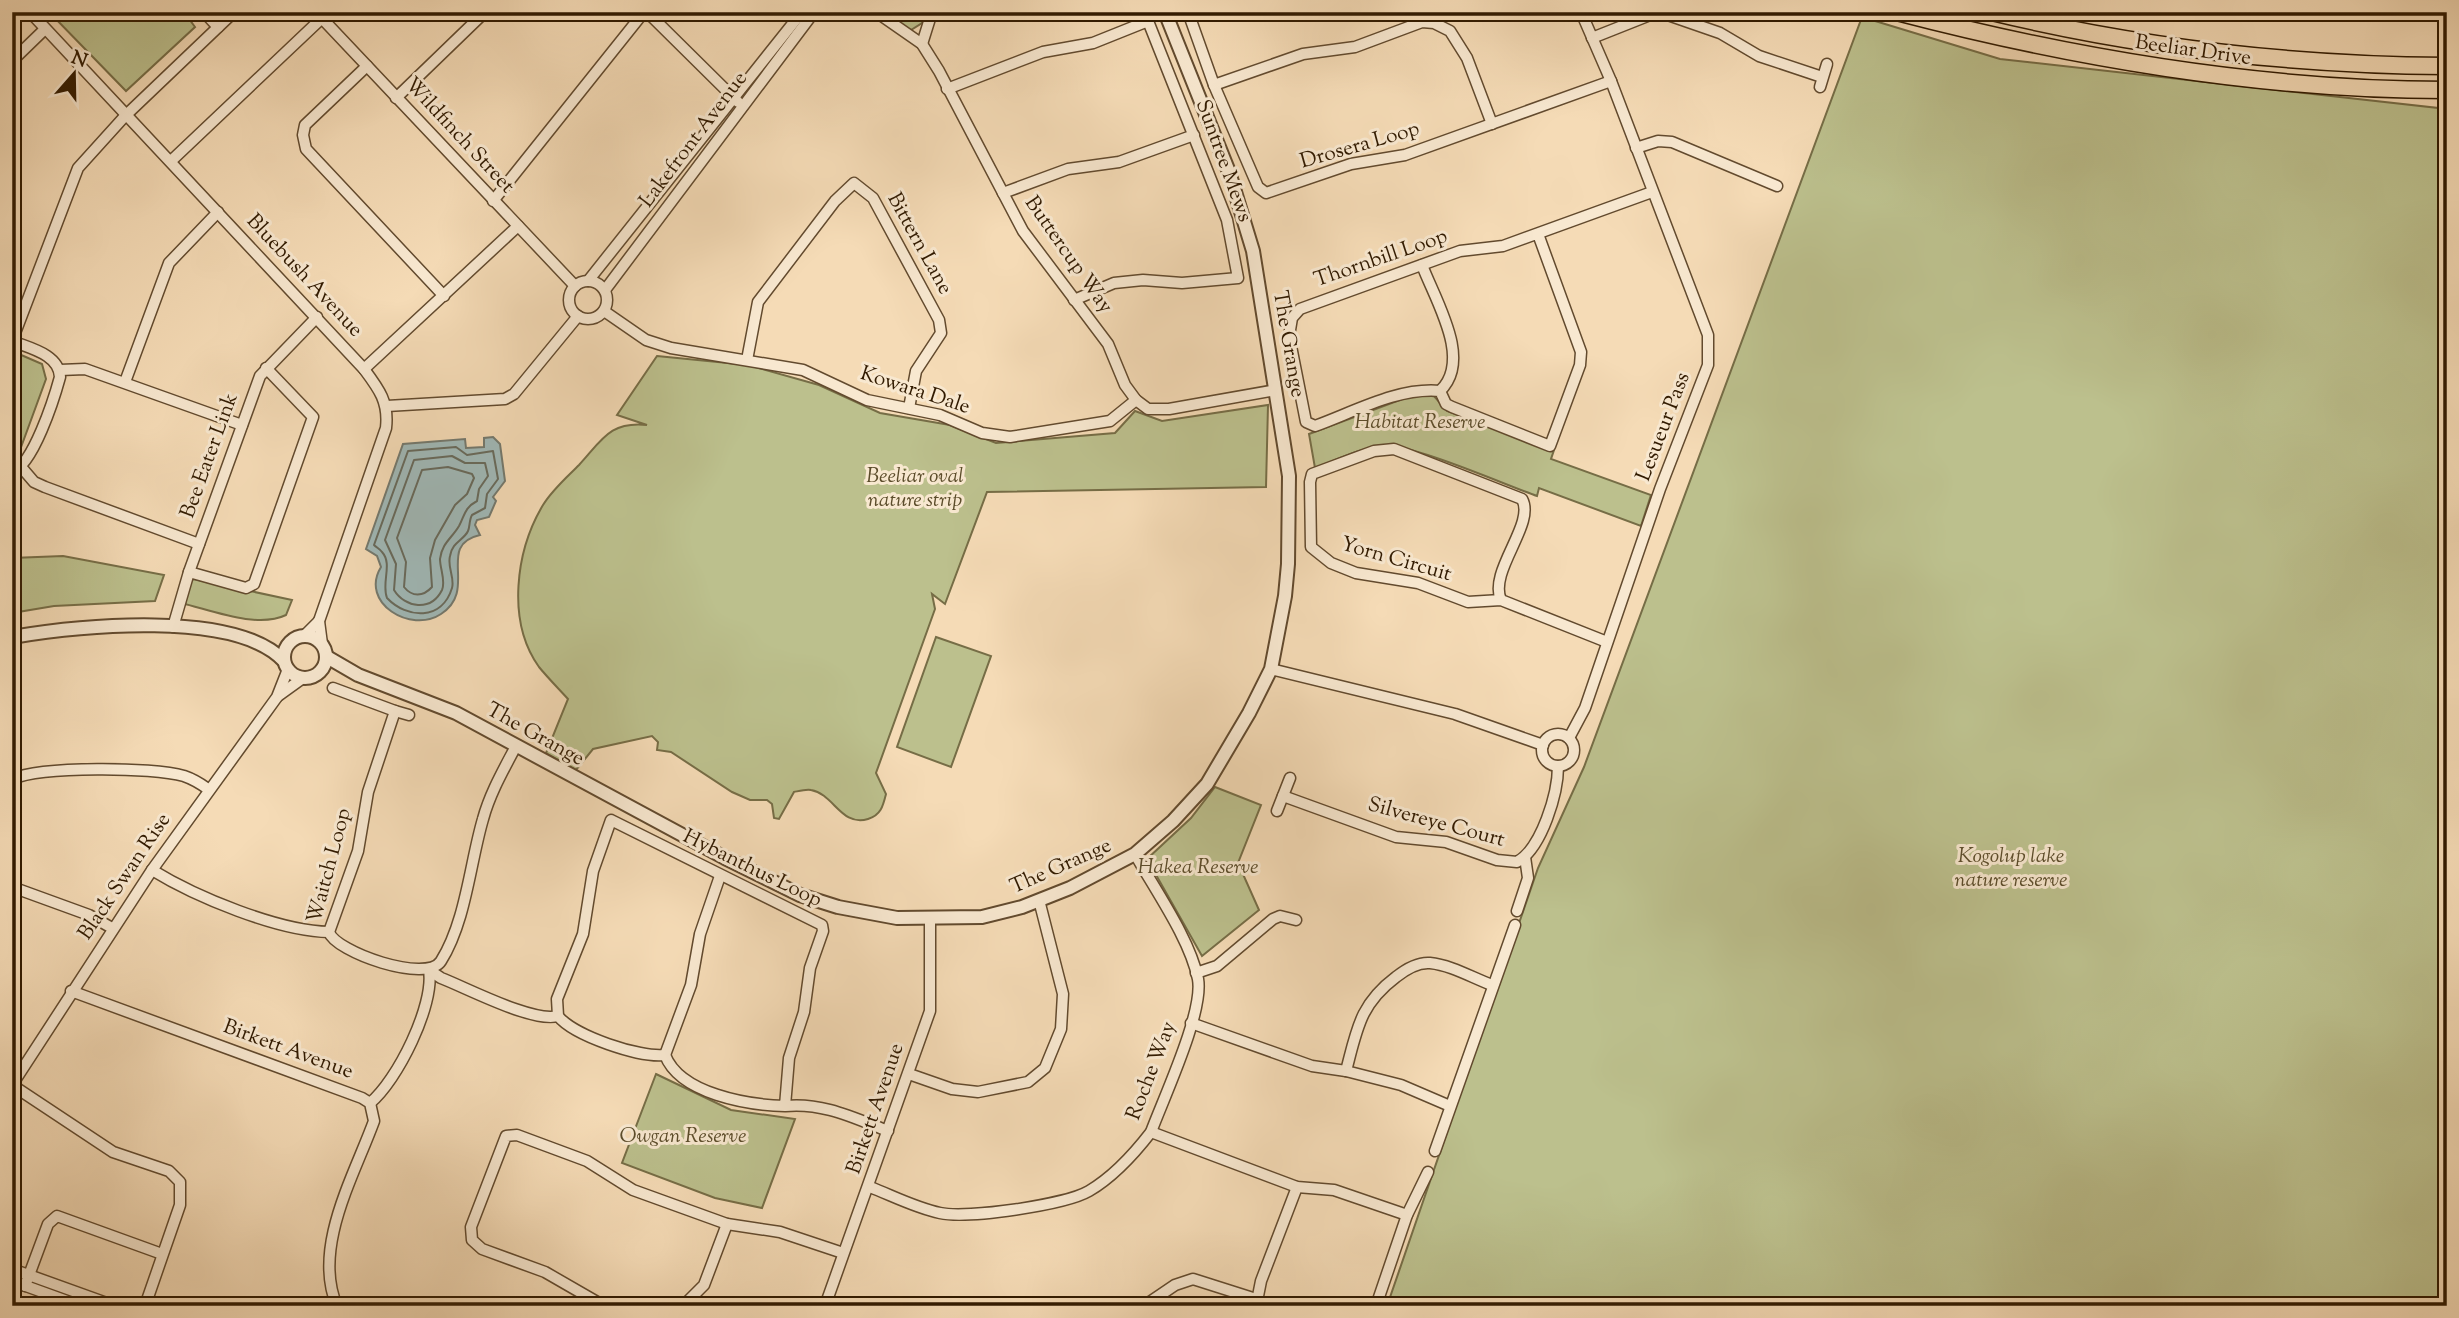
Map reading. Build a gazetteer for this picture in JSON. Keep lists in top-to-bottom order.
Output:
{
  "streets": {
    "highway": ["Beeliar Drive"],
    "street": [
      "Wildfinch Street",
      "Lakefront Avenue",
      "Drosera Loop",
      "Suntree Mews",
      "Bittern Lane",
      "Buttercup Way",
      "Thornbill Loop",
      "Bluebush Avenue",
      "The Grange",
      "Kowara Dale",
      "Lesueur Pass",
      "Bee Eater Link",
      "Yorn Circuit",
      "Silvereye Court",
      "Waitch Loop",
      "Hybanthus Loop",
      "Black Swan Rise",
      "Birkett Avenue",
      "Roche Way"
    ]
  },
  "crossings": [
    ["Wildfinch Street", "Lakefront Avenue"],
    ["Wildfinch Street", "Kowara Dale"],
    ["Lakefront Avenue", "Kowara Dale"],
    ["Drosera Loop", "Lesueur Pass"],
    ["Suntree Mews", "Buttercup Way"],
    ["Bittern Lane", "Kowara Dale"],
    ["Buttercup Way", "Kowara Dale"],
    ["Thornbill Loop", "Lesueur Pass"],
    ["Bluebush Avenue", "Bee Eater Link"],
    ["The Grange", "Black Swan Rise"],
    ["The Grange", "Birkett Avenue"],
    ["The Grange", "Roche Way"],
    ["Lesueur Pass", "Yorn Circuit"],
    ["Lesueur Pass", "Silvereye Court"],
    ["Black Swan Rise", "Birkett Avenue"],
    ["Birkett Avenue", "Roche Way"]
  ],
  "parks": [
    "Habitat Reserve",
    "Beeliar oval nature strip",
    "Kogolup lake nature reserve",
    "Hakea Reserve",
    "Owgan Reserve"
  ],
  "north": "top"
}
